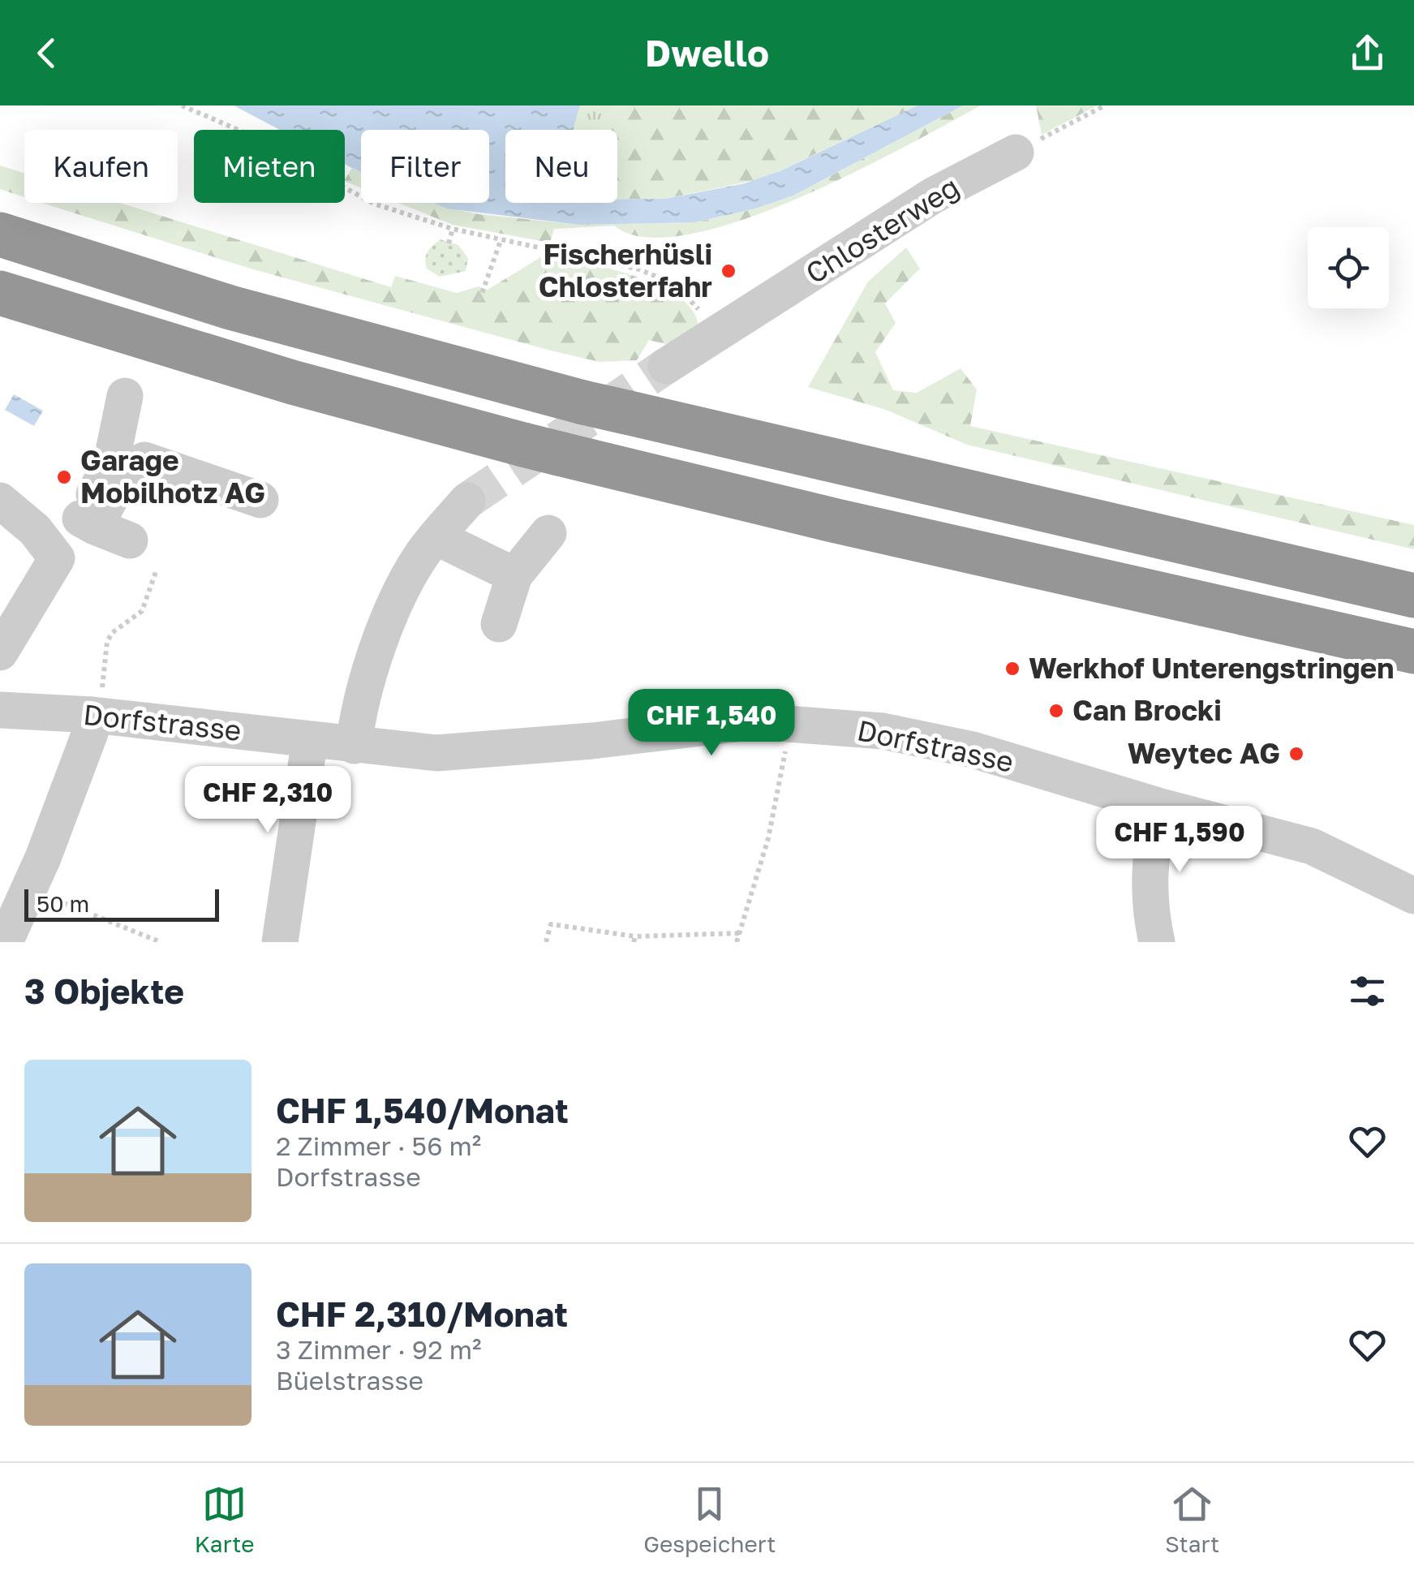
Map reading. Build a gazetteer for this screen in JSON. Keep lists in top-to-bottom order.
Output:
{
  "streets": {
    "street": ["Chlosterweg", "Dorfstrasse"]
  },
  "places": [
    "Fischerhüsli Chlosterfahr",
    "Garage Mobilhotz AG",
    "Werkhof Unterengstringen",
    "Can Brocki",
    "Weytec AG"
  ],
  "scale_bar": "50 m",
  "page": {
    "header": "Dwello",
    "chip": [
      "Kaufen",
      "Mieten",
      "Filter",
      "Neu"
    ],
    "price": ["CHF 1,540", "CHF 2,310", "CHF 1,590"],
    "scale": "50 m",
    "heading": "3 Objekte",
    "list": [
      {
        "name": "CHF 1,540/Monat",
        "note": "2 Zimmer · 56 m² · Dorfstrasse"
      },
      {
        "name": "CHF 2,310/Monat",
        "note": "3 Zimmer · 92 m² · Büelstrasse"
      }
    ],
    "tabs": ["Karte", "Gespeichert", "Start"]
  }
}
